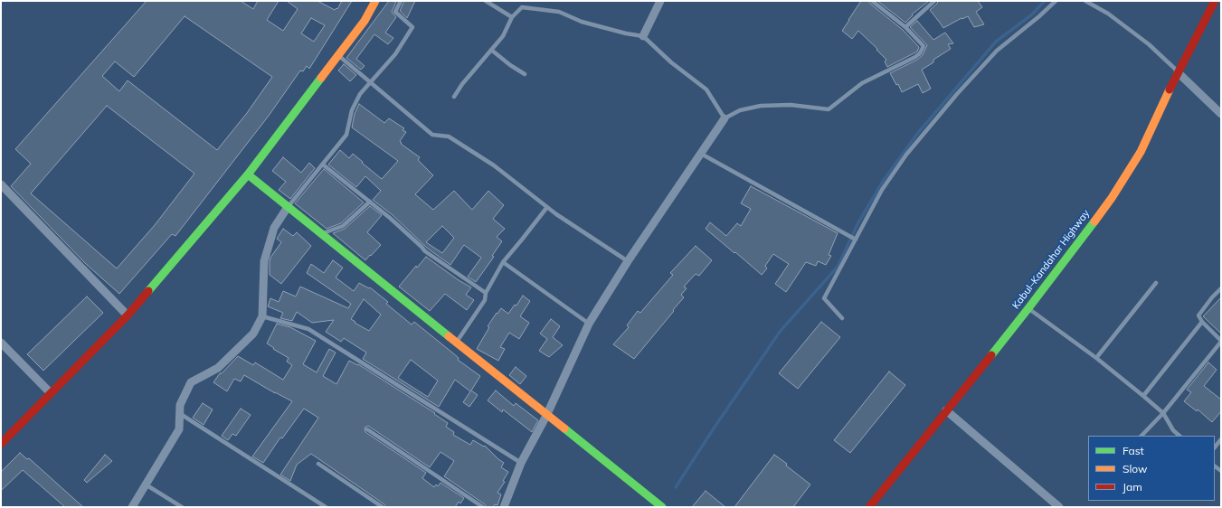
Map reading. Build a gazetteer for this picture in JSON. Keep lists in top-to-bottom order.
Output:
{
  "streets": {
    "street": ["Kabul–Kandahar Highway"]
  },
  "legend": ["Fast", "Slow", "Jam"]
}
